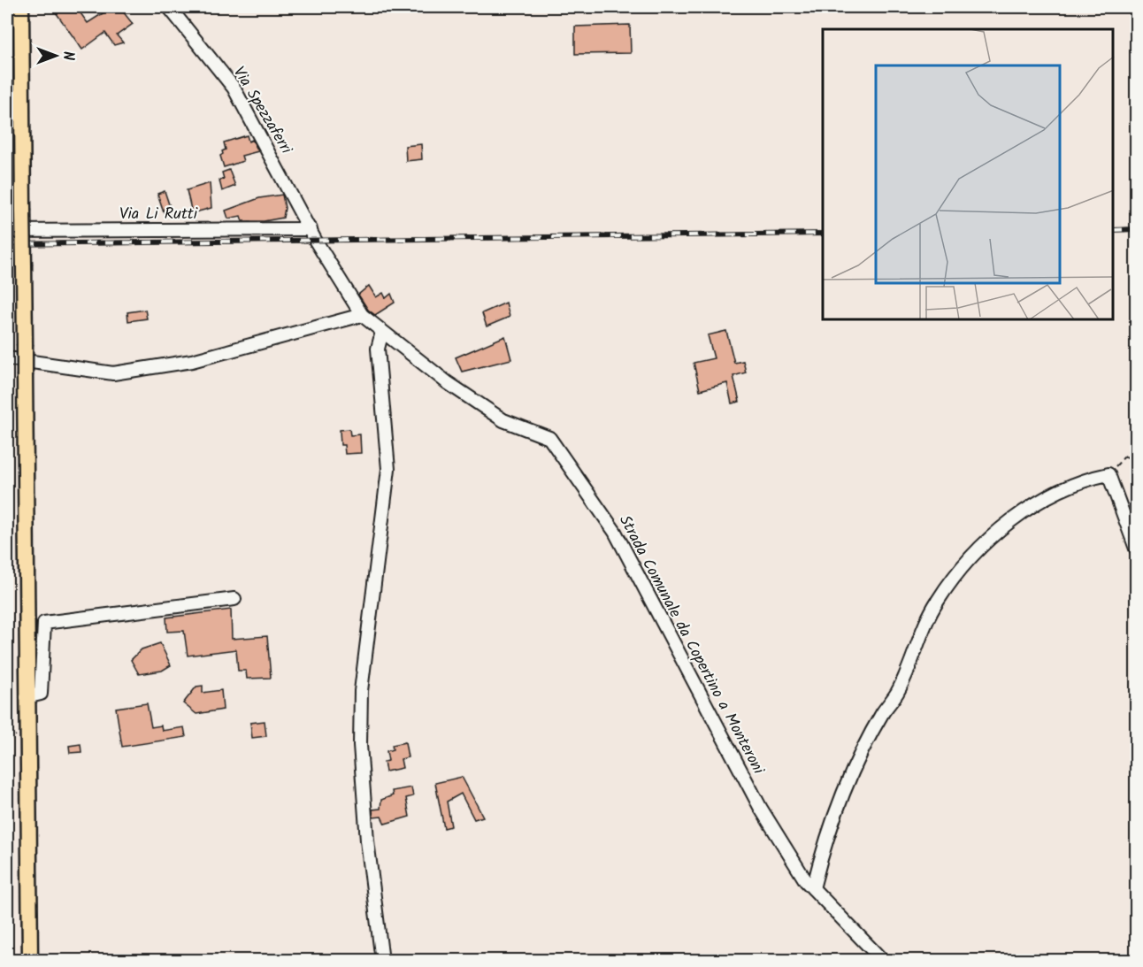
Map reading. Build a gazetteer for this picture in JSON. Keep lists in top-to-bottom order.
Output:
{
  "streets": {
    "street": ["Via Spezzaferri", "Via Li Rutti", "Strada Comunale da Copertino a Monteroni"]
  },
  "crossings": [
    ["Via Spezzaferri", "Via Li Rutti"],
    ["Via Spezzaferri", "Strada Comunale da Copertino a Monteroni"],
    ["Via Li Rutti", "Strada Comunale da Copertino a Monteroni"]
  ],
  "north": "right"
}
